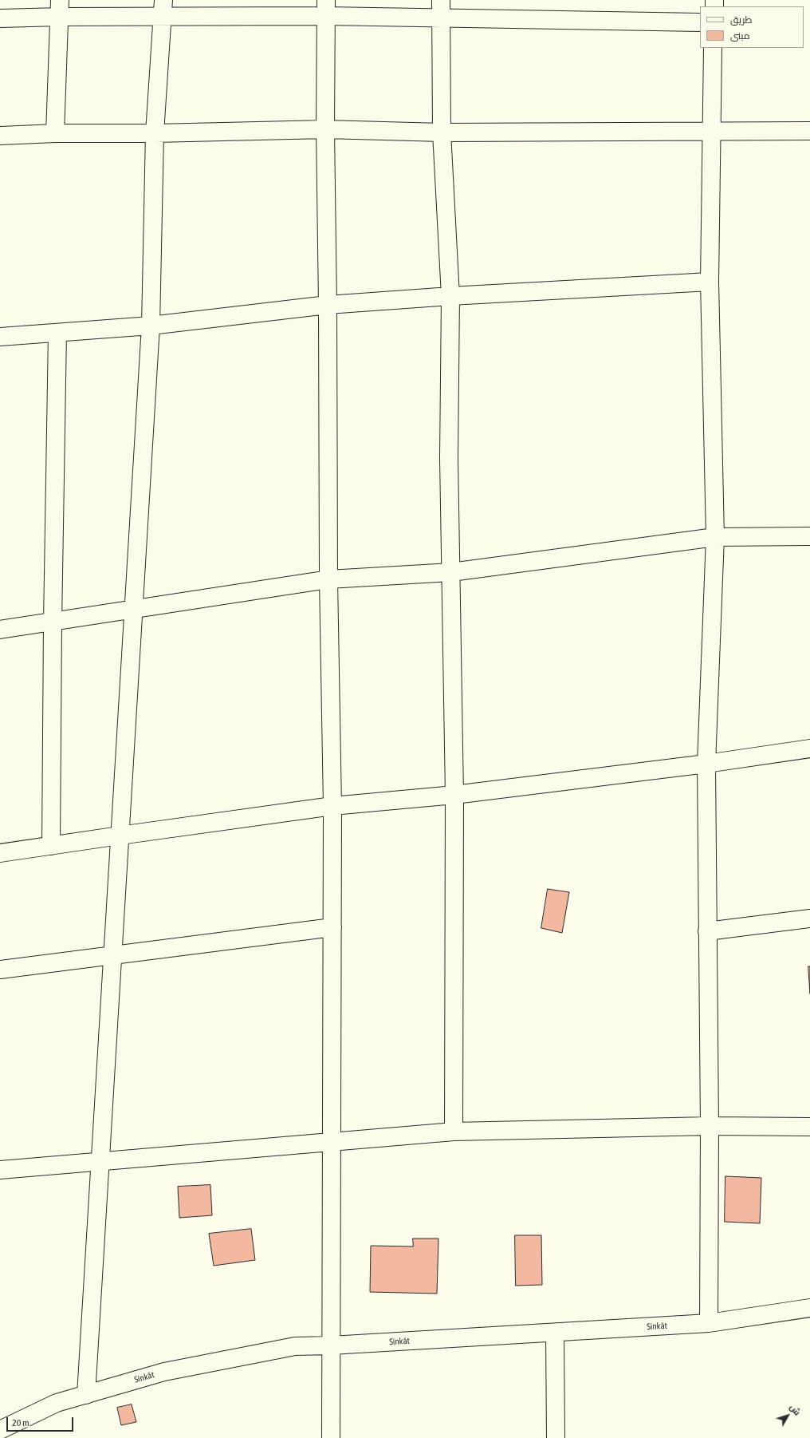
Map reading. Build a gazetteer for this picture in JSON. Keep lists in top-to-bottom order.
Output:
{
  "streets": {
    "street": ["Sinkāt"]
  },
  "legend": ["طريق", "مبنى"],
  "scale_bar": "20 m",
  "north": "top right"
}
